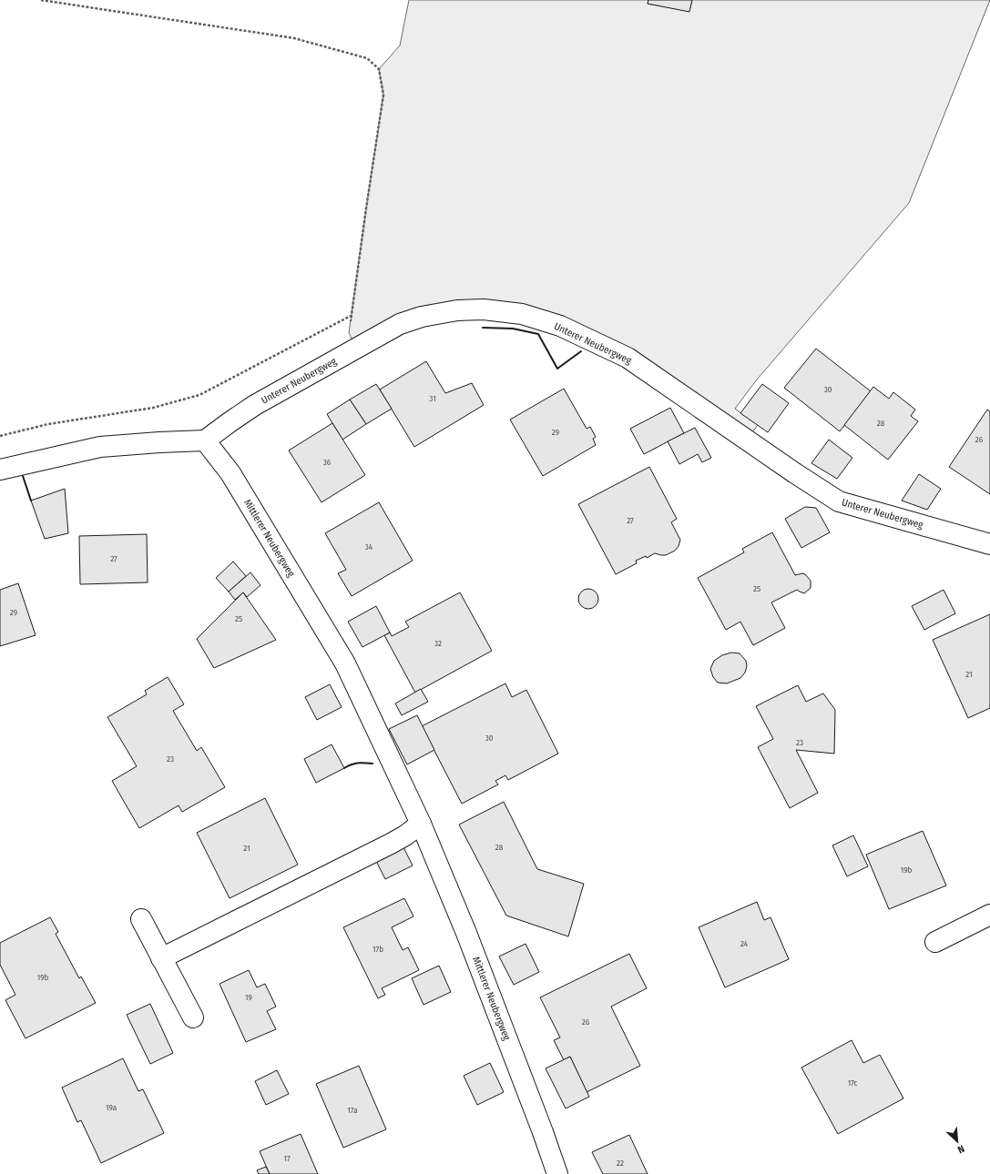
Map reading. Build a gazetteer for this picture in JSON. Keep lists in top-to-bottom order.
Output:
{
  "streets": {
    "street": ["Unterer Neubergweg", "Mittlerer Neubergweg"]
  },
  "crossings": [
    ["Unterer Neubergweg", "Mittlerer Neubergweg"]
  ],
  "house_numbers": [
    "30",
    "31",
    "28",
    "29",
    "26",
    "36",
    "27",
    "34",
    "27",
    "25",
    "29",
    "25",
    "32",
    "21",
    "30",
    "23",
    "23",
    "28",
    "21",
    "19b",
    "24",
    "17b",
    "19b",
    "19",
    "26",
    "17c",
    "19a",
    "17a",
    "17",
    "22"
  ],
  "north": "bottom right"
}
